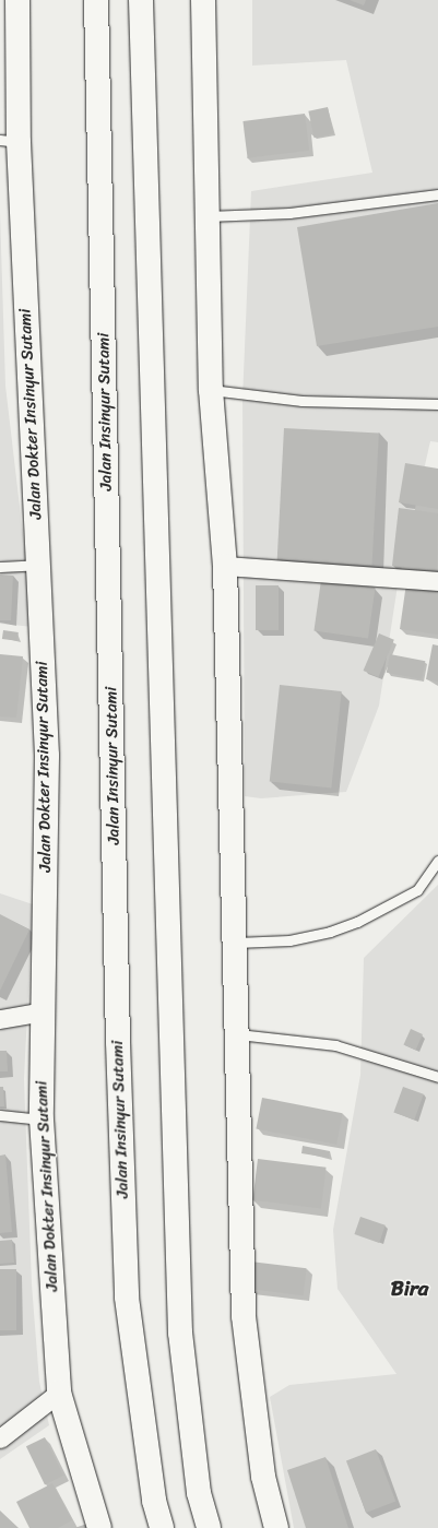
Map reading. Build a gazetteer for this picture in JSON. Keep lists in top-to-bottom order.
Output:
{
  "streets": {
    "main road": ["Jalan Insinyur Sutami", "Jalan Dokter Insinyur Sutami"]
  },
  "districts": ["Bira"]
}
